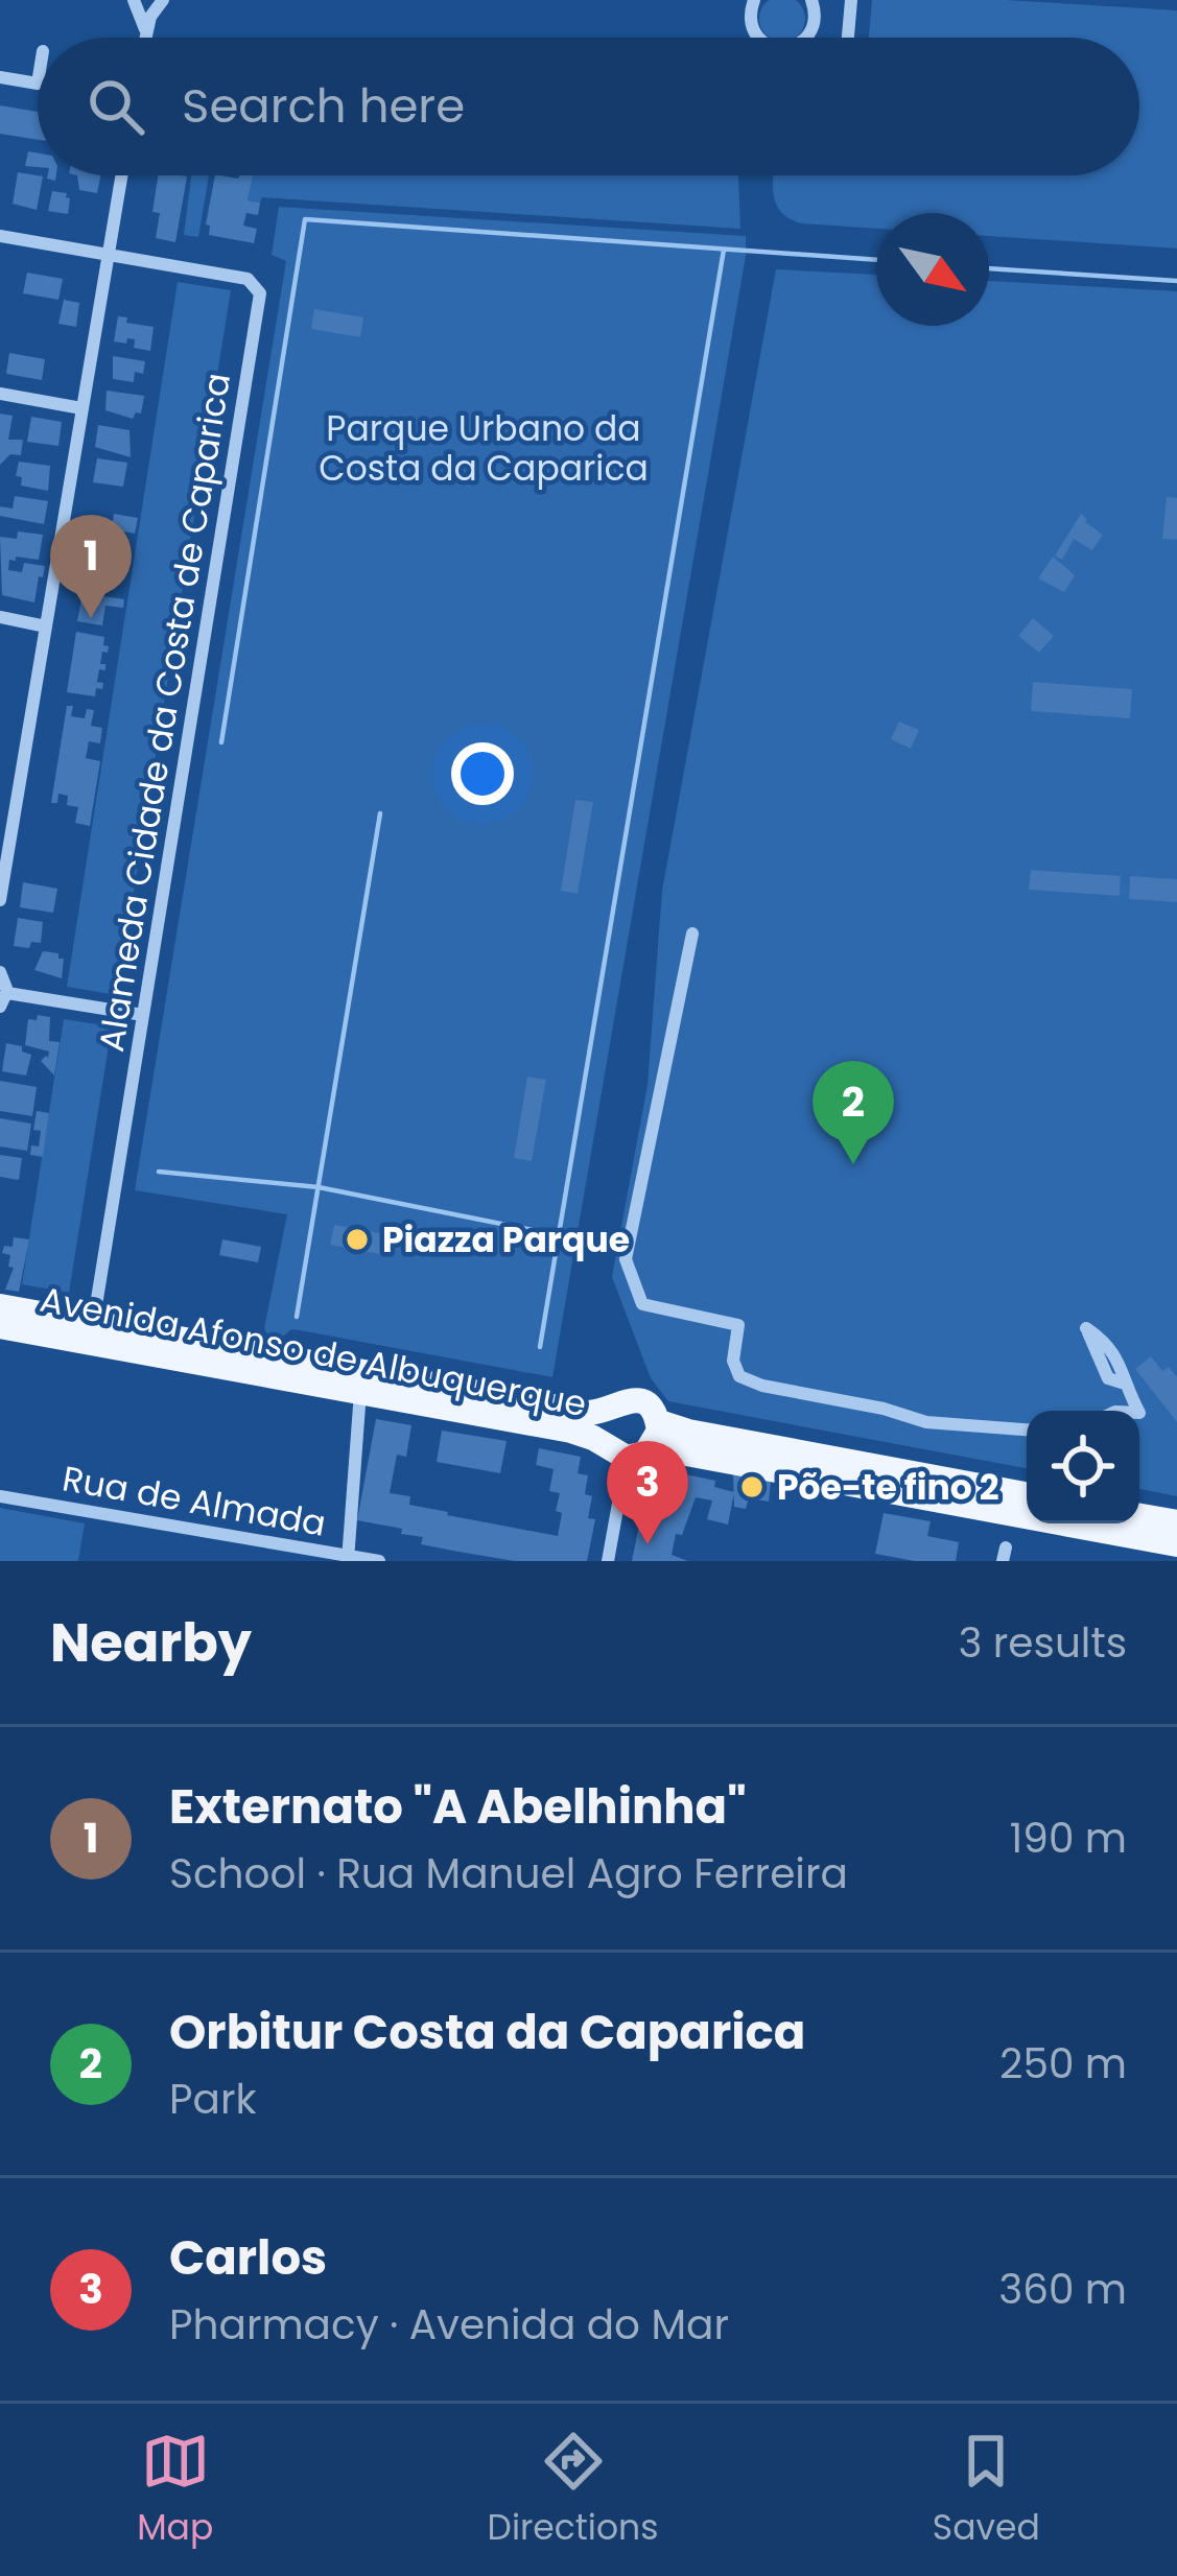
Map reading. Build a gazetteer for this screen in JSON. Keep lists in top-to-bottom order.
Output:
{
  "streets": {
    "main road": ["Avenida Afonso de Albuquerque"],
    "street": ["Alameda Cidade da Costa de Caparica", "Rua de Almada"]
  },
  "parks": ["Parque Urbano da Costa da Caparica"],
  "places": ["Piazza Parque", "Põe-te fino 2"],
  "north": "bottom right",
  "page": {
    "search": "Search here",
    "pins": ["1", "2", "3"],
    "heading": ["Nearby", "3 results"],
    "list": [
      {
        "mark": "1",
        "name": "Externato \"A Abelhinha\"",
        "note": "School · Rua Manuel Agro Ferreira",
        "value": "190 m"
      },
      {
        "mark": "2",
        "name": "Orbitur Costa da Caparica",
        "note": "Park",
        "value": "250 m"
      },
      {
        "mark": "3",
        "name": "Carlos",
        "note": "Pharmacy · Avenida do Mar",
        "value": "360 m"
      }
    ],
    "nav": ["Map", "Directions", "Saved"]
  }
}
